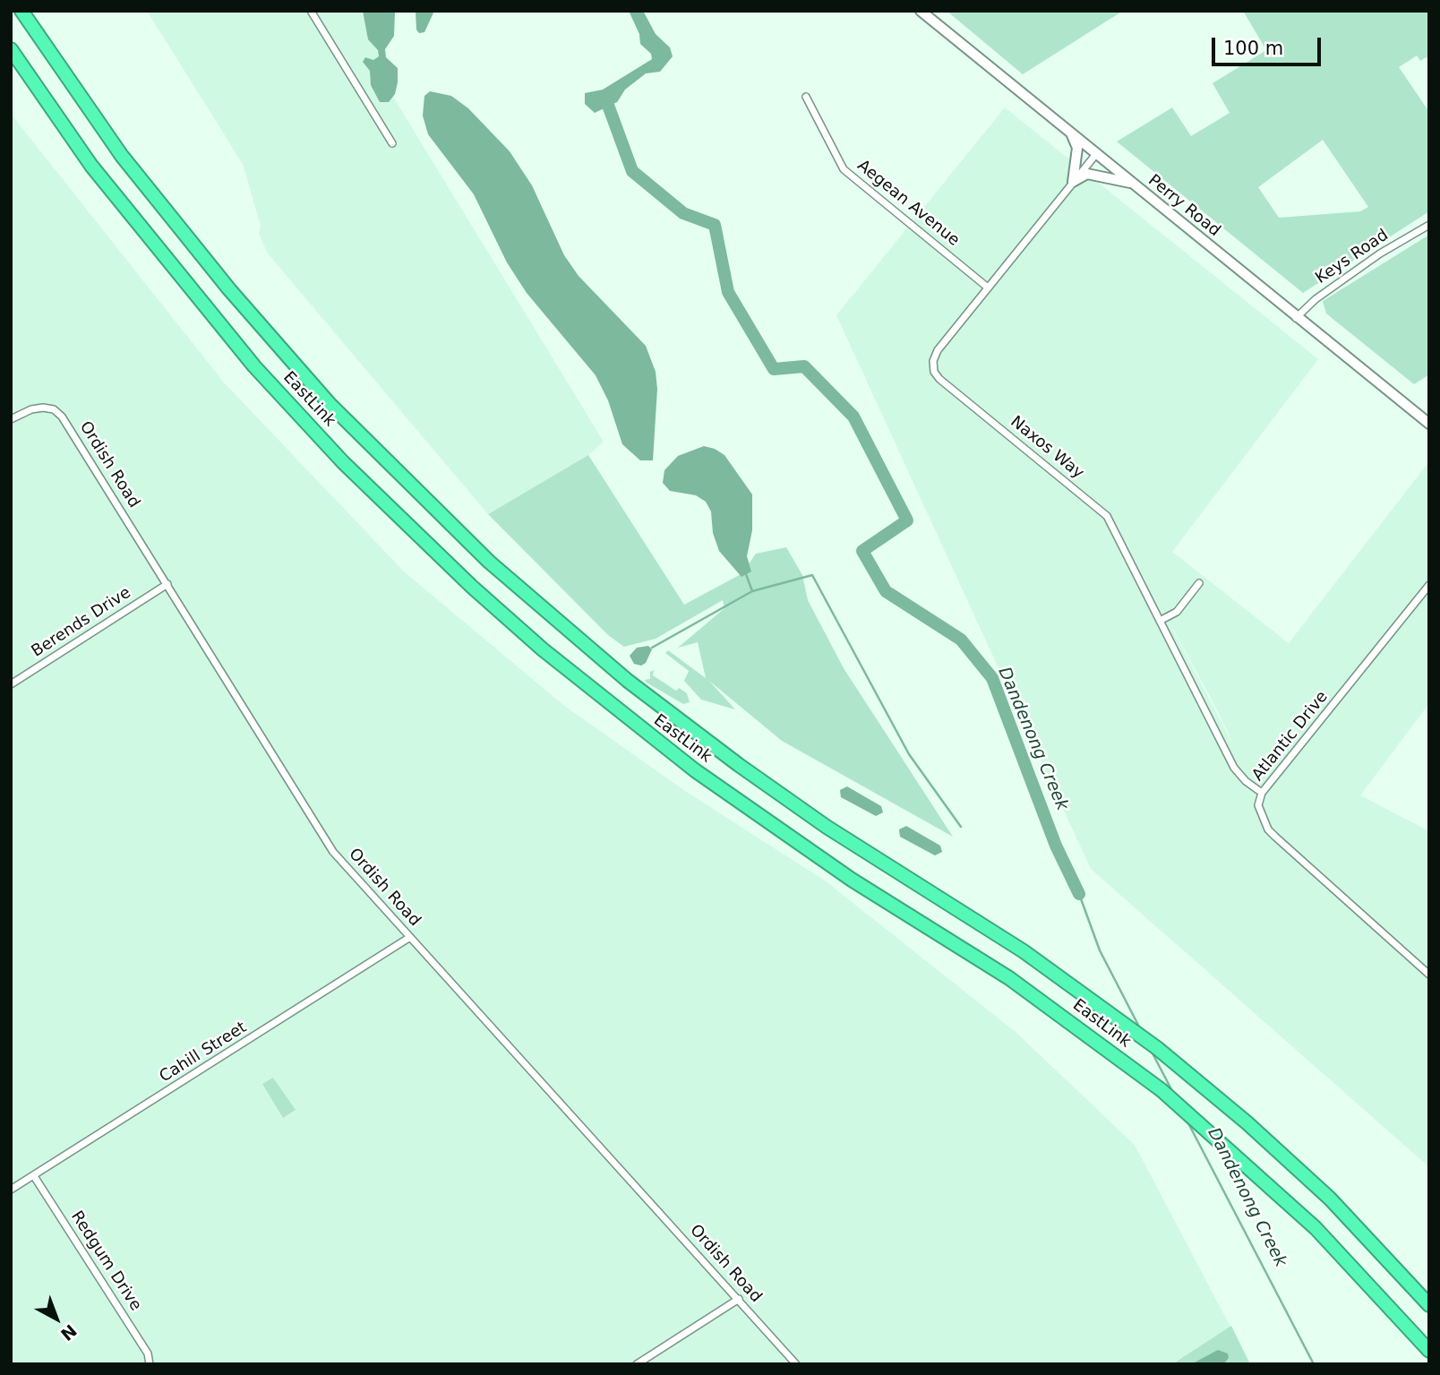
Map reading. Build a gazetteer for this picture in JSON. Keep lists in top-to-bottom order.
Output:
{
  "streets": {
    "highway": ["EastLink"],
    "main road": ["Perry Road"],
    "street": [
      "Aegean Avenue",
      "Keys Road",
      "Naxos Way",
      "Ordish Road",
      "Berends Drive",
      "Atlantic Drive",
      "Cahill Street",
      "Redgum Drive"
    ]
  },
  "crossings": [
    ["Aegean Avenue", "Naxos Way"],
    ["Perry Road", "Keys Road"],
    ["Perry Road", "Naxos Way"],
    ["Naxos Way", "Atlantic Drive"],
    ["Ordish Road", "Berends Drive"],
    ["Ordish Road", "Cahill Street"],
    ["Cahill Street", "Redgum Drive"]
  ],
  "water": ["Dandenong Creek"],
  "scale_bar": "100 m",
  "north": "bottom right"
}
